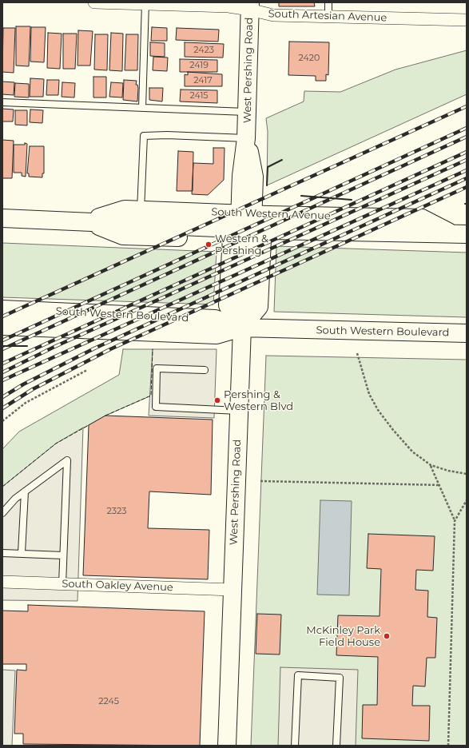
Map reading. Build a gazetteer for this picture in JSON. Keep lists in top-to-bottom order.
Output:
{
  "streets": {
    "main road": ["West Pershing Road", "South Western Avenue", "South Western Boulevard"],
    "street": ["South Artesian Avenue", "South Oakley Avenue"]
  },
  "crossings": [
    ["South Artesian Avenue", "West Pershing Road"],
    ["West Pershing Road", "South Western Avenue"],
    ["West Pershing Road", "South Western Boulevard"],
    ["West Pershing Road", "South Oakley Avenue"]
  ],
  "places": ["Western & Pershing", "Pershing & Western Blvd", "McKinley Park Field House"],
  "house_numbers": [
    "2423",
    "2420",
    "2419",
    "2417",
    "2415",
    "2323",
    "2245"
  ]
}
